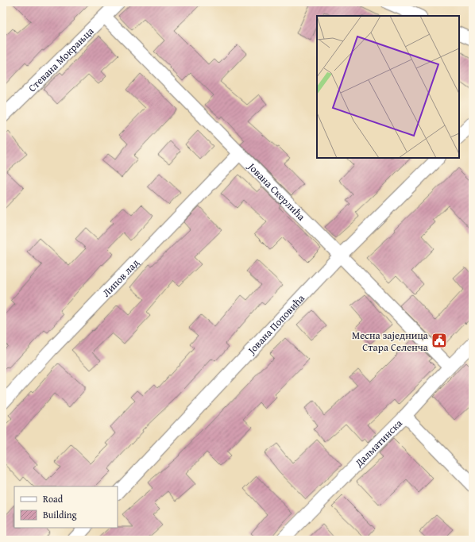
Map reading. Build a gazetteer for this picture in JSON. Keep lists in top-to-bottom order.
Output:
{
  "streets": {
    "street": [
      "Стевана Мокрањца",
      "Јована Скерлића",
      "Липов лад",
      "Јована Поповића",
      "Далматинска"
    ]
  },
  "crossings": [
    ["Стевана Мокрањца", "Јована Скерлића"],
    ["Јована Скерлића", "Липов лад"],
    ["Јована Скерлића", "Јована Поповића"],
    ["Јована Скерлића", "Далматинска"]
  ],
  "places": {
    "public building": ["Месна заједница Стара Селенча"]
  },
  "legend": ["Road", "Building"]
}
